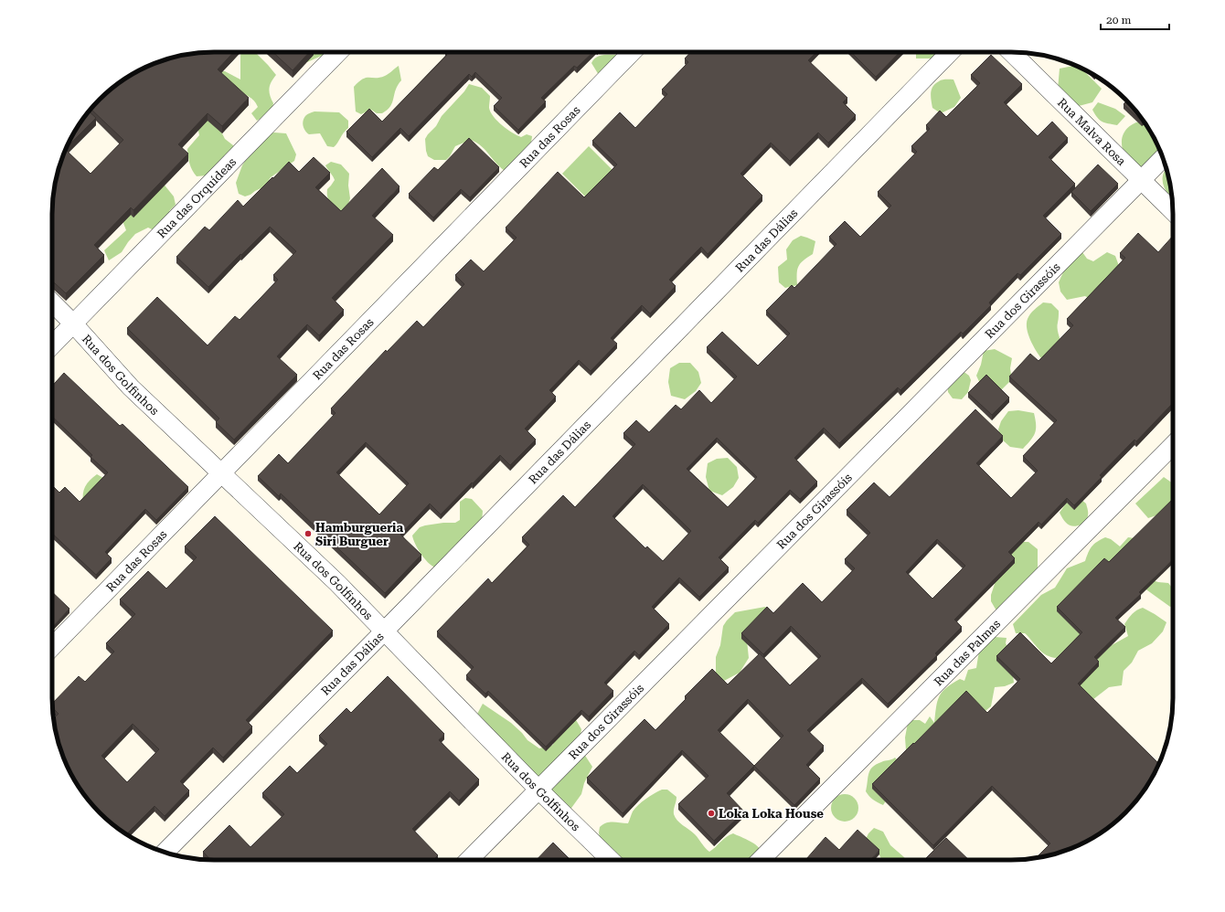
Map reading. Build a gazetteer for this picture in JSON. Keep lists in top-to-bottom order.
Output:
{
  "streets": {
    "street": [
      "Rua Malva Rosa",
      "Rua das Rosas",
      "Rua das Orquídeas",
      "Rua das Dálias",
      "Rua dos Girassóis",
      "Rua dos Golfinhos",
      "Rua das Palmas"
    ]
  },
  "crossings": [
    ["Rua Malva Rosa", "Rua dos Girassóis"],
    ["Rua das Rosas", "Rua dos Golfinhos"],
    ["Rua das Orquídeas", "Rua dos Golfinhos"],
    ["Rua das Dálias", "Rua dos Golfinhos"],
    ["Rua dos Girassóis", "Rua dos Golfinhos"]
  ],
  "places": ["Hamburgueria Siri Burguer", "Loka Loka House"],
  "scale_bar": "20 m"
}
